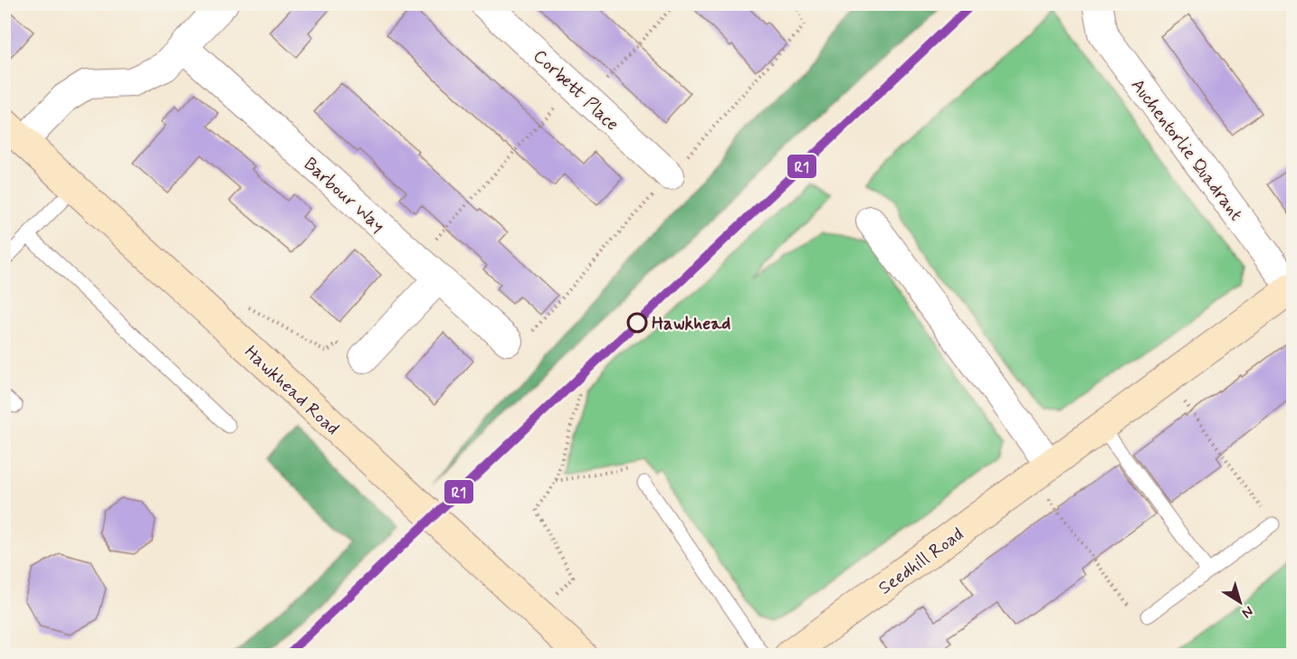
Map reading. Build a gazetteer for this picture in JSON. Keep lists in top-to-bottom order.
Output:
{
  "streets": {
    "street": [
      "Corbett Place",
      "Auchentorlie Quadrant",
      "Barbour Way",
      "Hawkhead Road",
      "Seedhill Road"
    ]
  },
  "crossings": [
    ["Auchentorlie Quadrant", "Seedhill Road"]
  ],
  "places": ["Hawkhead"],
  "lines": ["transit line R1"],
  "north": "bottom right"
}
